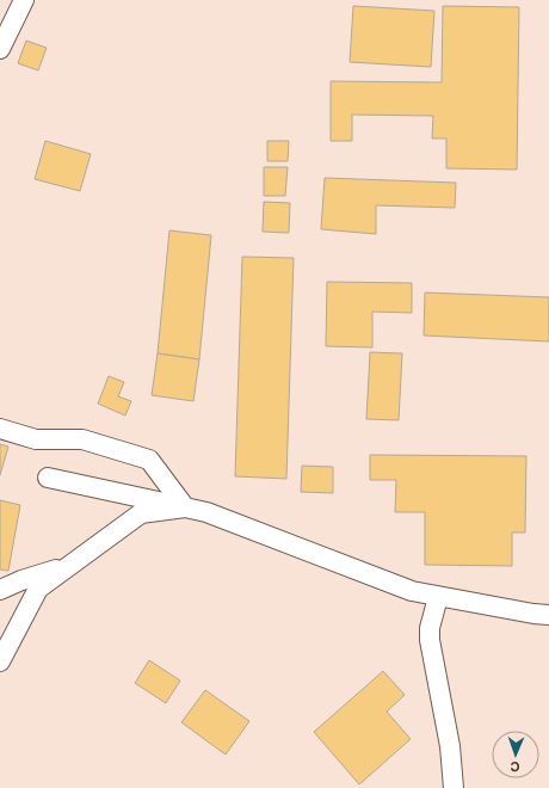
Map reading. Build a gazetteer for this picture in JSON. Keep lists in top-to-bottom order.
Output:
{
  "north": "bottom"
}
